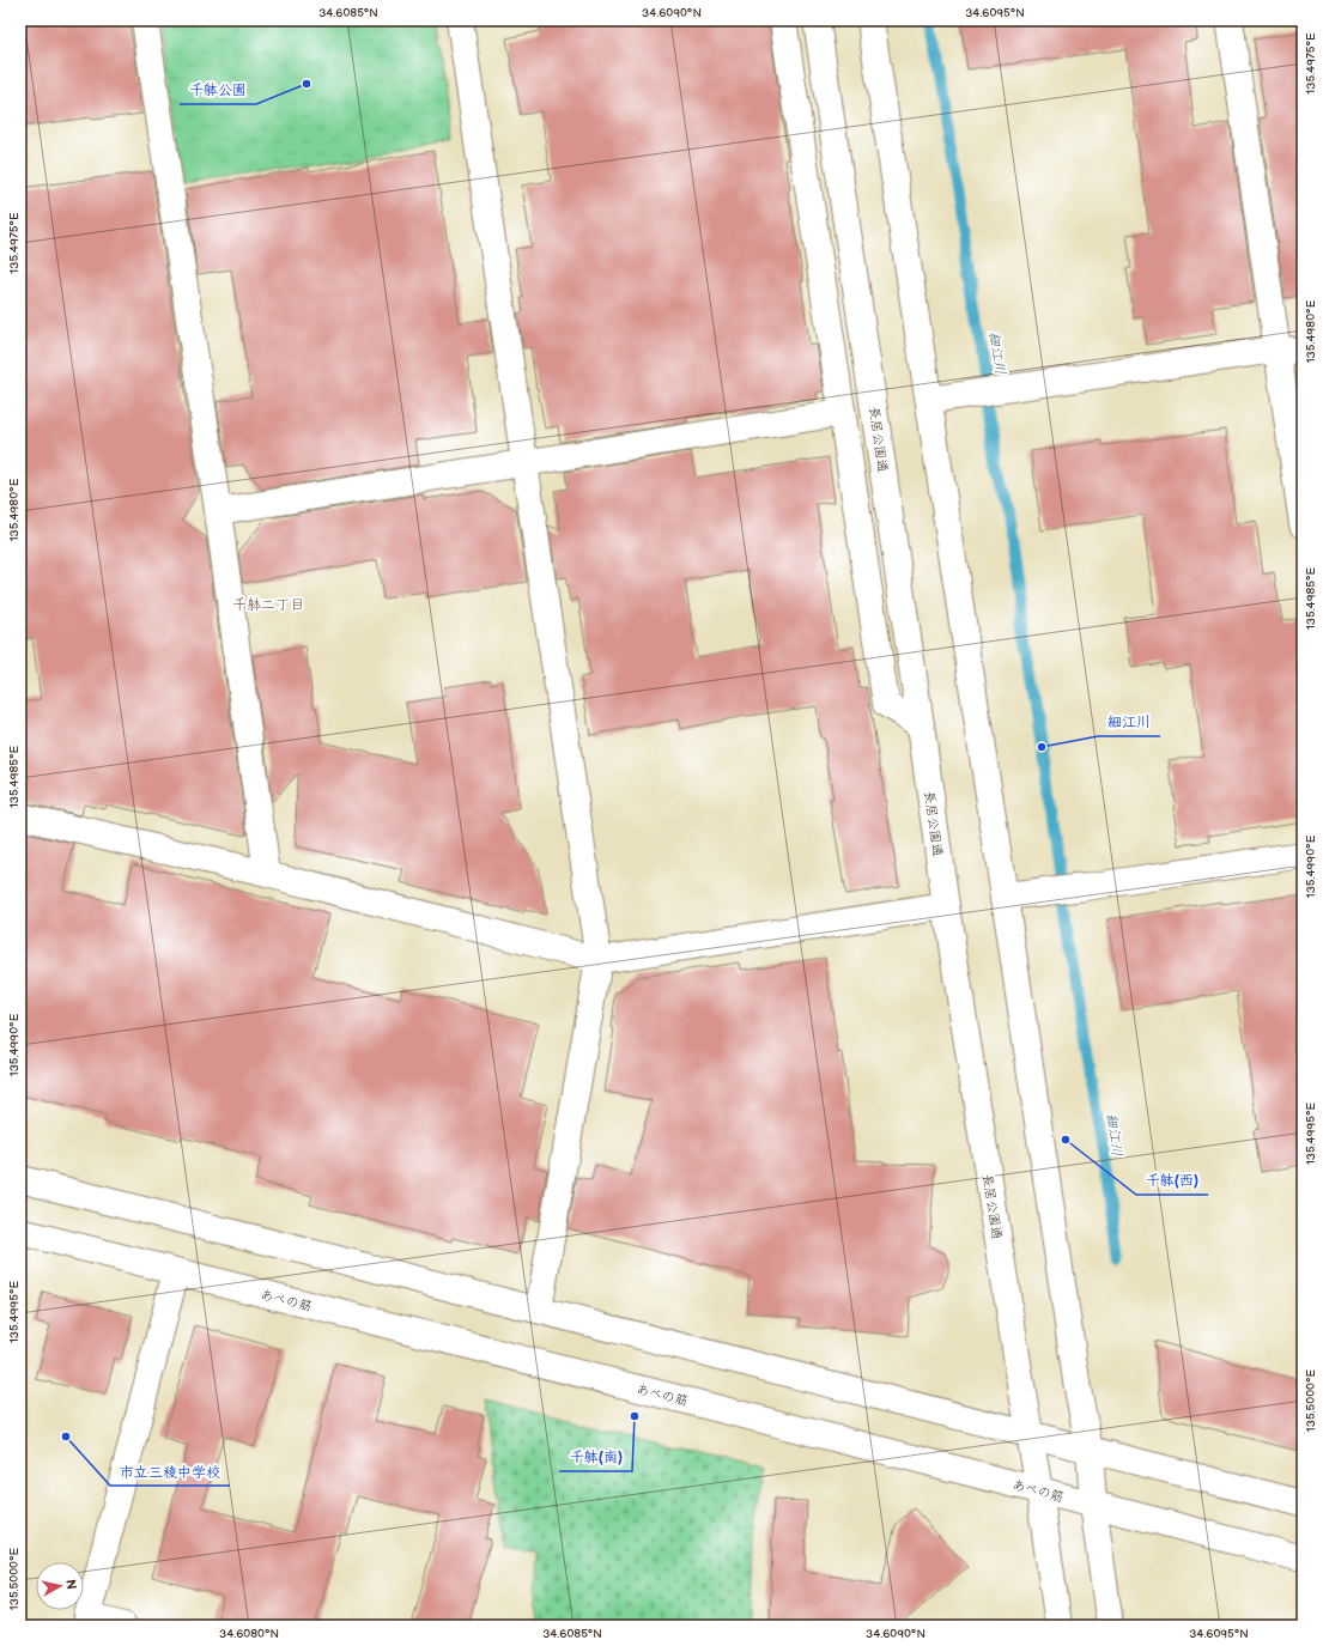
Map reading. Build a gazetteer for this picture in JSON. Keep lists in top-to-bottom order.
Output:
{
  "streets": {
    "main road": ["長居公園通", "あべの筋"]
  },
  "crossings": [
    ["長居公園通", "あべの筋"]
  ],
  "districts": ["千躰二丁目"],
  "water": ["細江川"],
  "places": [
    "千躰公園",
    "細江川",
    "千躰(西)",
    "千躰(南)",
    "市立三稜中学校"
  ],
  "north": "right",
  "coordinates": [
    "34.6085°N",
    "34.6090°N",
    "34.6095°N",
    "135.4975°E",
    "135.4980°E",
    "135.4985°E",
    "135.4990°E",
    "135.4995°E",
    "135.5000°E",
    "34.6080°N"
  ]
}
